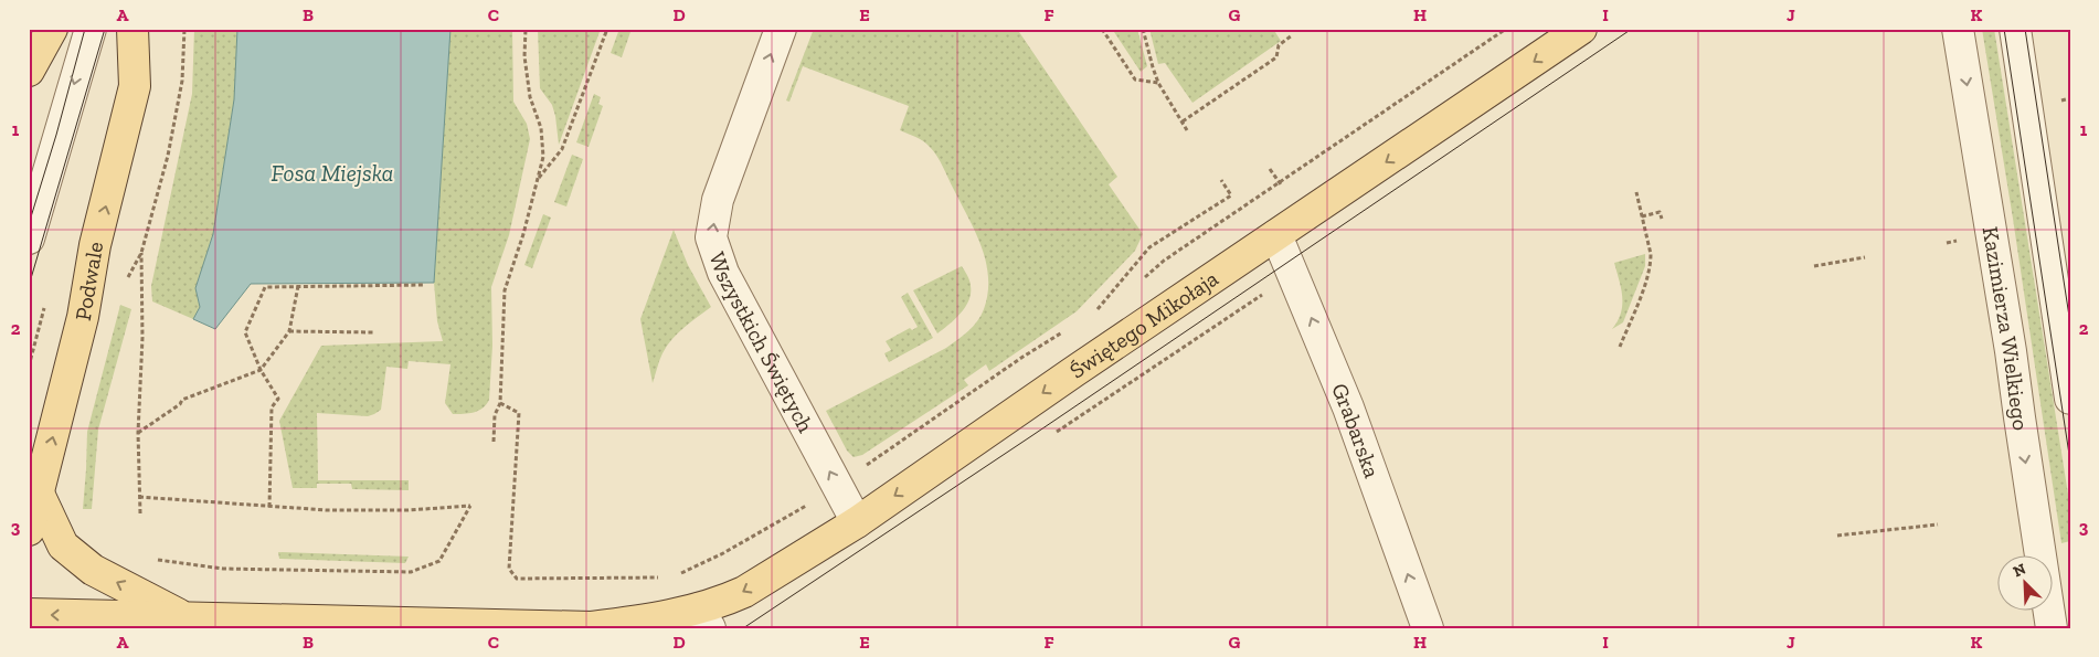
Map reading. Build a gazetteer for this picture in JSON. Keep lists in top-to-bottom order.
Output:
{
  "streets": {
    "main road": ["Podwale", "Świętego Mikołaja"],
    "street": ["Kazimierza Wielkiego", "Wszystkich Świętych", "Grabarska"]
  },
  "crossings": [
    ["Świętego Mikołaja", "Wszystkich Świętych"],
    ["Świętego Mikołaja", "Grabarska"]
  ],
  "one_way": [
    "Podwale",
    "Świętego Mikołaja",
    "Wszystkich Świętych",
    "Grabarska"
  ],
  "water": ["Fosa Miejska"],
  "north": "top left",
  "grid": {
    "columns": [
      "A",
      "B",
      "C",
      "D",
      "E",
      "F",
      "G",
      "H",
      "I",
      "J",
      "K"
    ],
    "rows": ["1", "2", "3"]
  }
}
